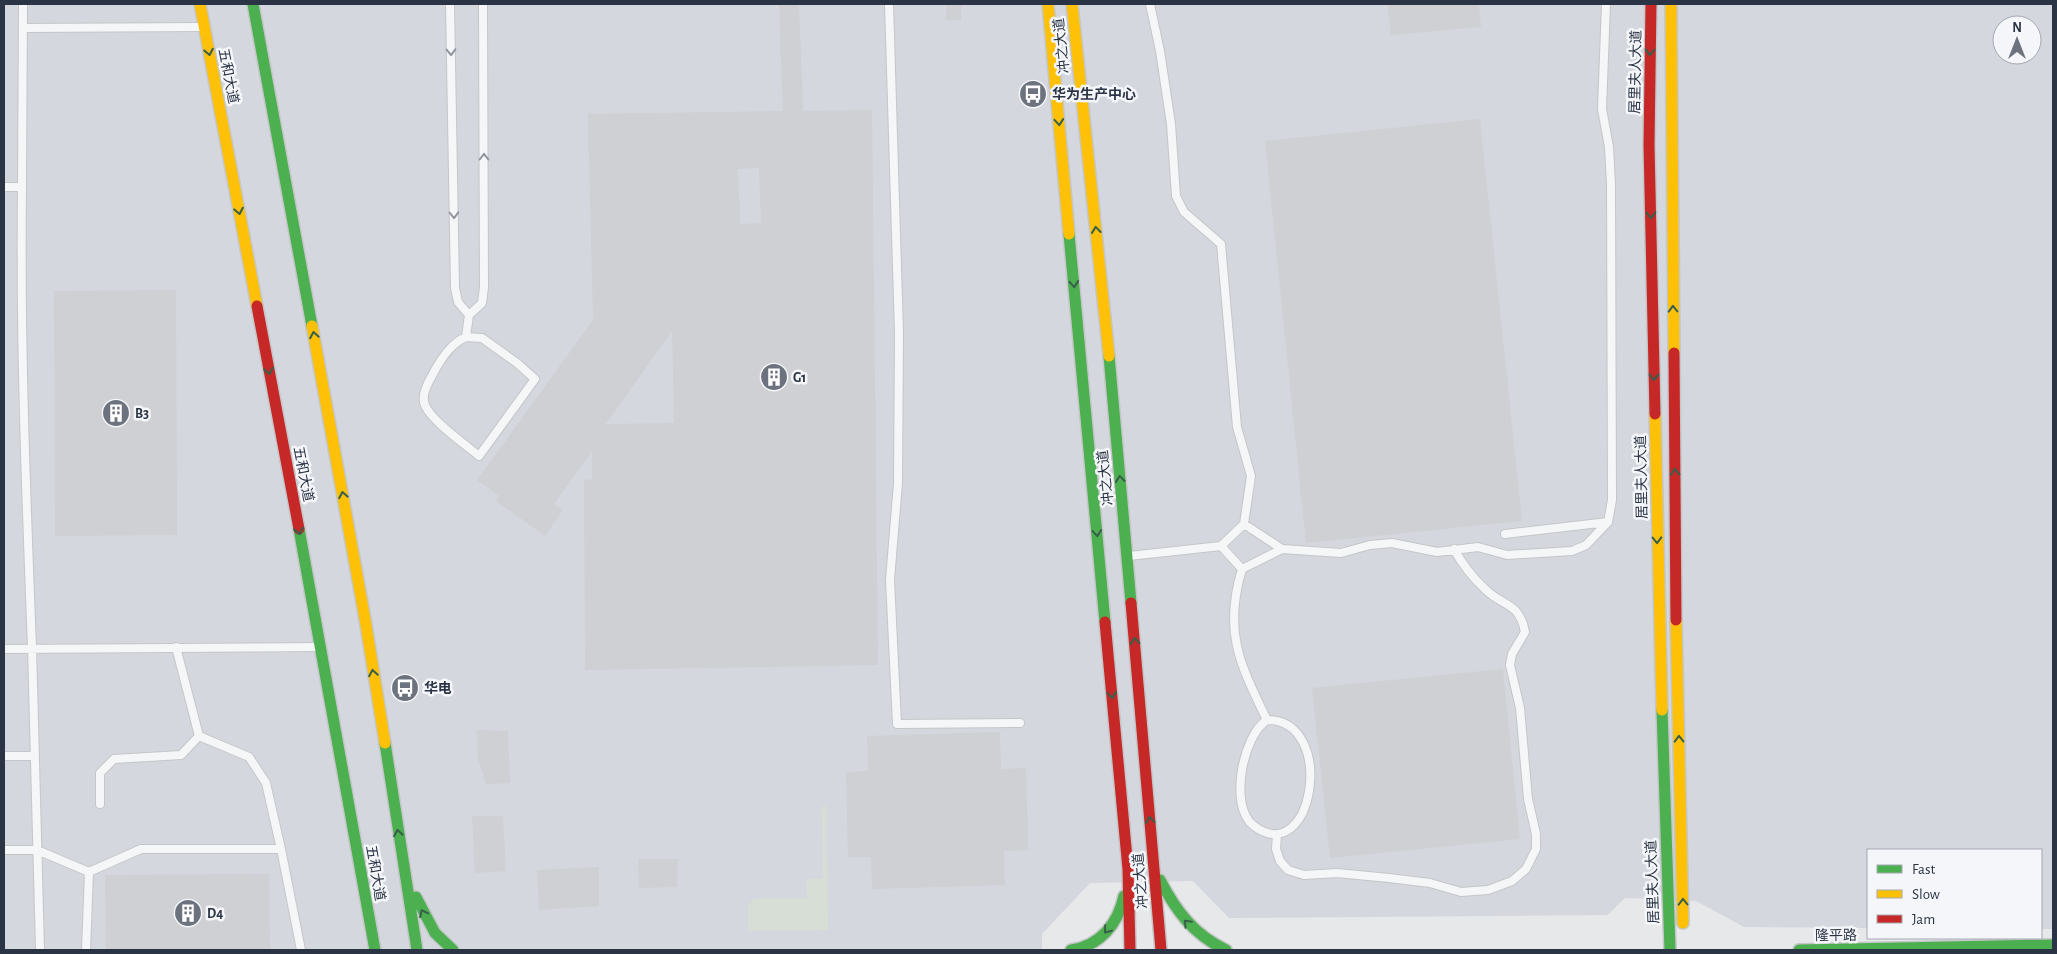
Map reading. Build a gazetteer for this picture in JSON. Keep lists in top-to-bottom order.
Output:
{
  "streets": {
    "main road": [
      "冲之大道",
      "居里夫人大道",
      "五和大道",
      "隆平路"
    ]
  },
  "places": {
    "bus stop": ["华为生产中心", "华电"],
    "building": ["G1", "B3", "D4"]
  },
  "legend": ["Fast", "Slow", "Jam"],
  "north": "top"
}
